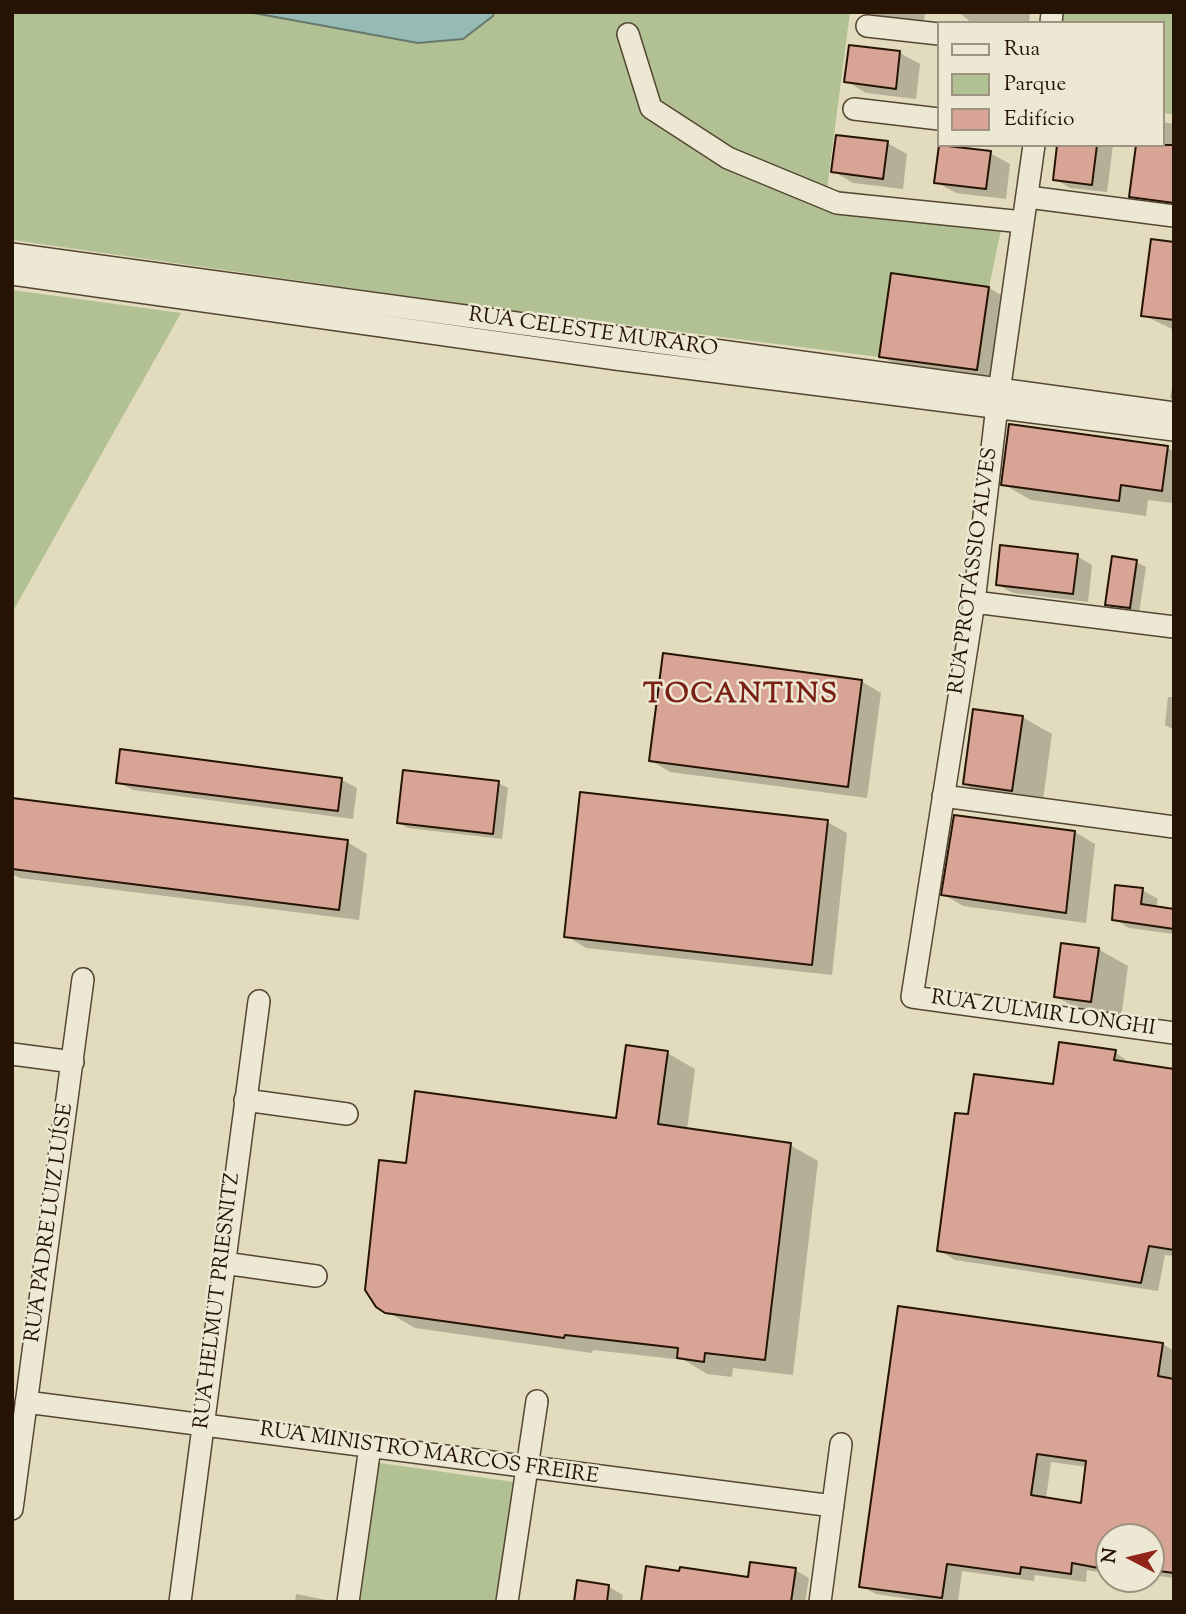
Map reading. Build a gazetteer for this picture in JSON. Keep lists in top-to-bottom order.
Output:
{
  "streets": {
    "street": [
      "RUA CELESTE MURARO",
      "RUA PROTÁSSIO ALVES",
      "RUA ZULMIR LONGHI",
      "RUA PADRE LUIZ LUÍSE",
      "RUA HELMUT PRIESNITZ",
      "RUA MINISTRO MARCOS FREIRE"
    ]
  },
  "crossings": [
    ["RUA CELESTE MURARO", "RUA PROTÁSSIO ALVES"],
    ["RUA PROTÁSSIO ALVES", "RUA ZULMIR LONGHI"],
    ["RUA PADRE LUIZ LUÍSE", "RUA MINISTRO MARCOS FREIRE"],
    ["RUA HELMUT PRIESNITZ", "RUA MINISTRO MARCOS FREIRE"]
  ],
  "districts": ["TOCANTINS"],
  "legend": ["Rua", "Parque", "Edifício"],
  "north": "left"
}
